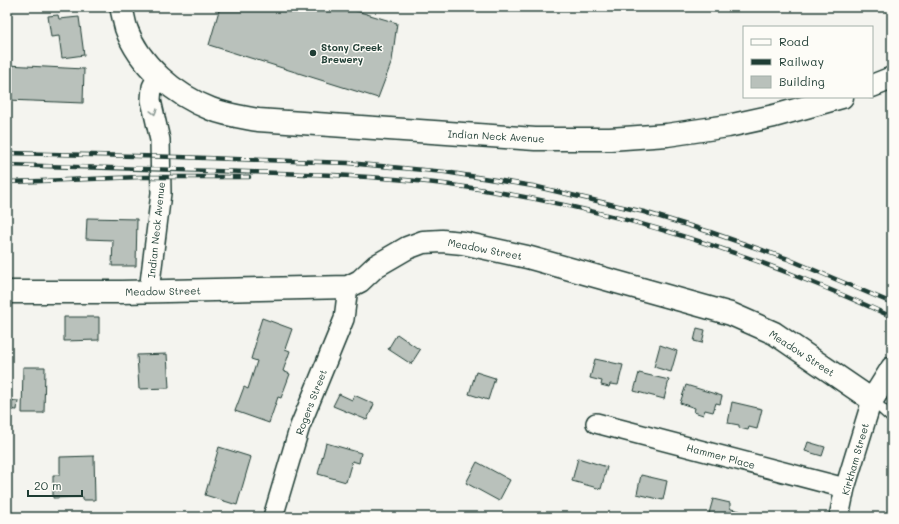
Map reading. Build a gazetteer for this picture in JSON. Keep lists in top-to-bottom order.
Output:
{
  "streets": {
    "street": [
      "Indian Neck Avenue",
      "Meadow Street",
      "Rogers Street",
      "Hammer Place",
      "Kirkham Street"
    ]
  },
  "crossings": [
    ["Indian Neck Avenue", "Meadow Street"],
    ["Meadow Street", "Rogers Street"],
    ["Meadow Street", "Kirkham Street"],
    ["Hammer Place", "Kirkham Street"]
  ],
  "places": ["Stony Creek Brewery"],
  "legend": ["Road", "Railway", "Building"],
  "scale_bar": "20 m"
}
